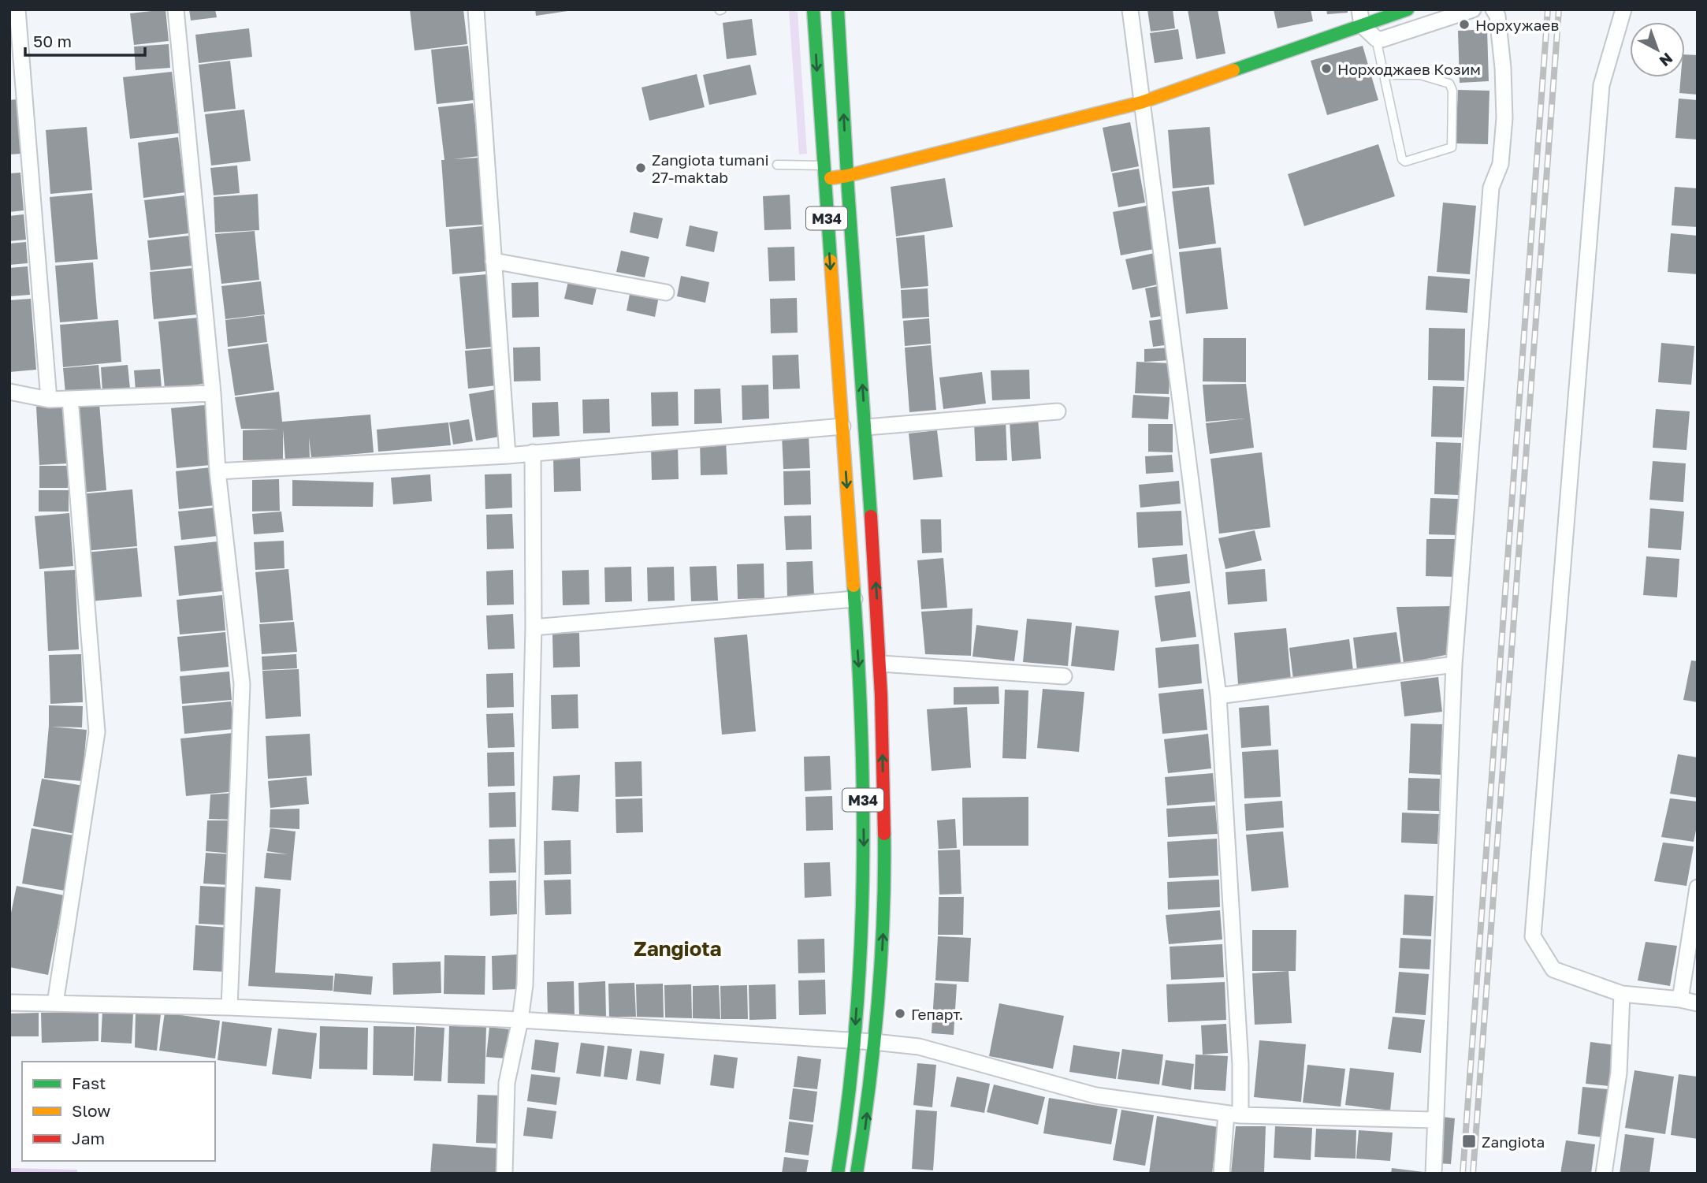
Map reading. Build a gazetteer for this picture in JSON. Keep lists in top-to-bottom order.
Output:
{
  "streets": {
    "main road": ["M34"]
  },
  "districts": ["Zangiota"],
  "places": {
    "other": [
      "Норхужаев",
      "Норходжаев Козим",
      "Zangiota tumani 27-maktab",
      "Гепарт."
    ],
    "transit": ["Zangiota"]
  },
  "legend": ["Fast", "Slow", "Jam"],
  "scale_bar": "50 m",
  "north": "bottom right"
}
